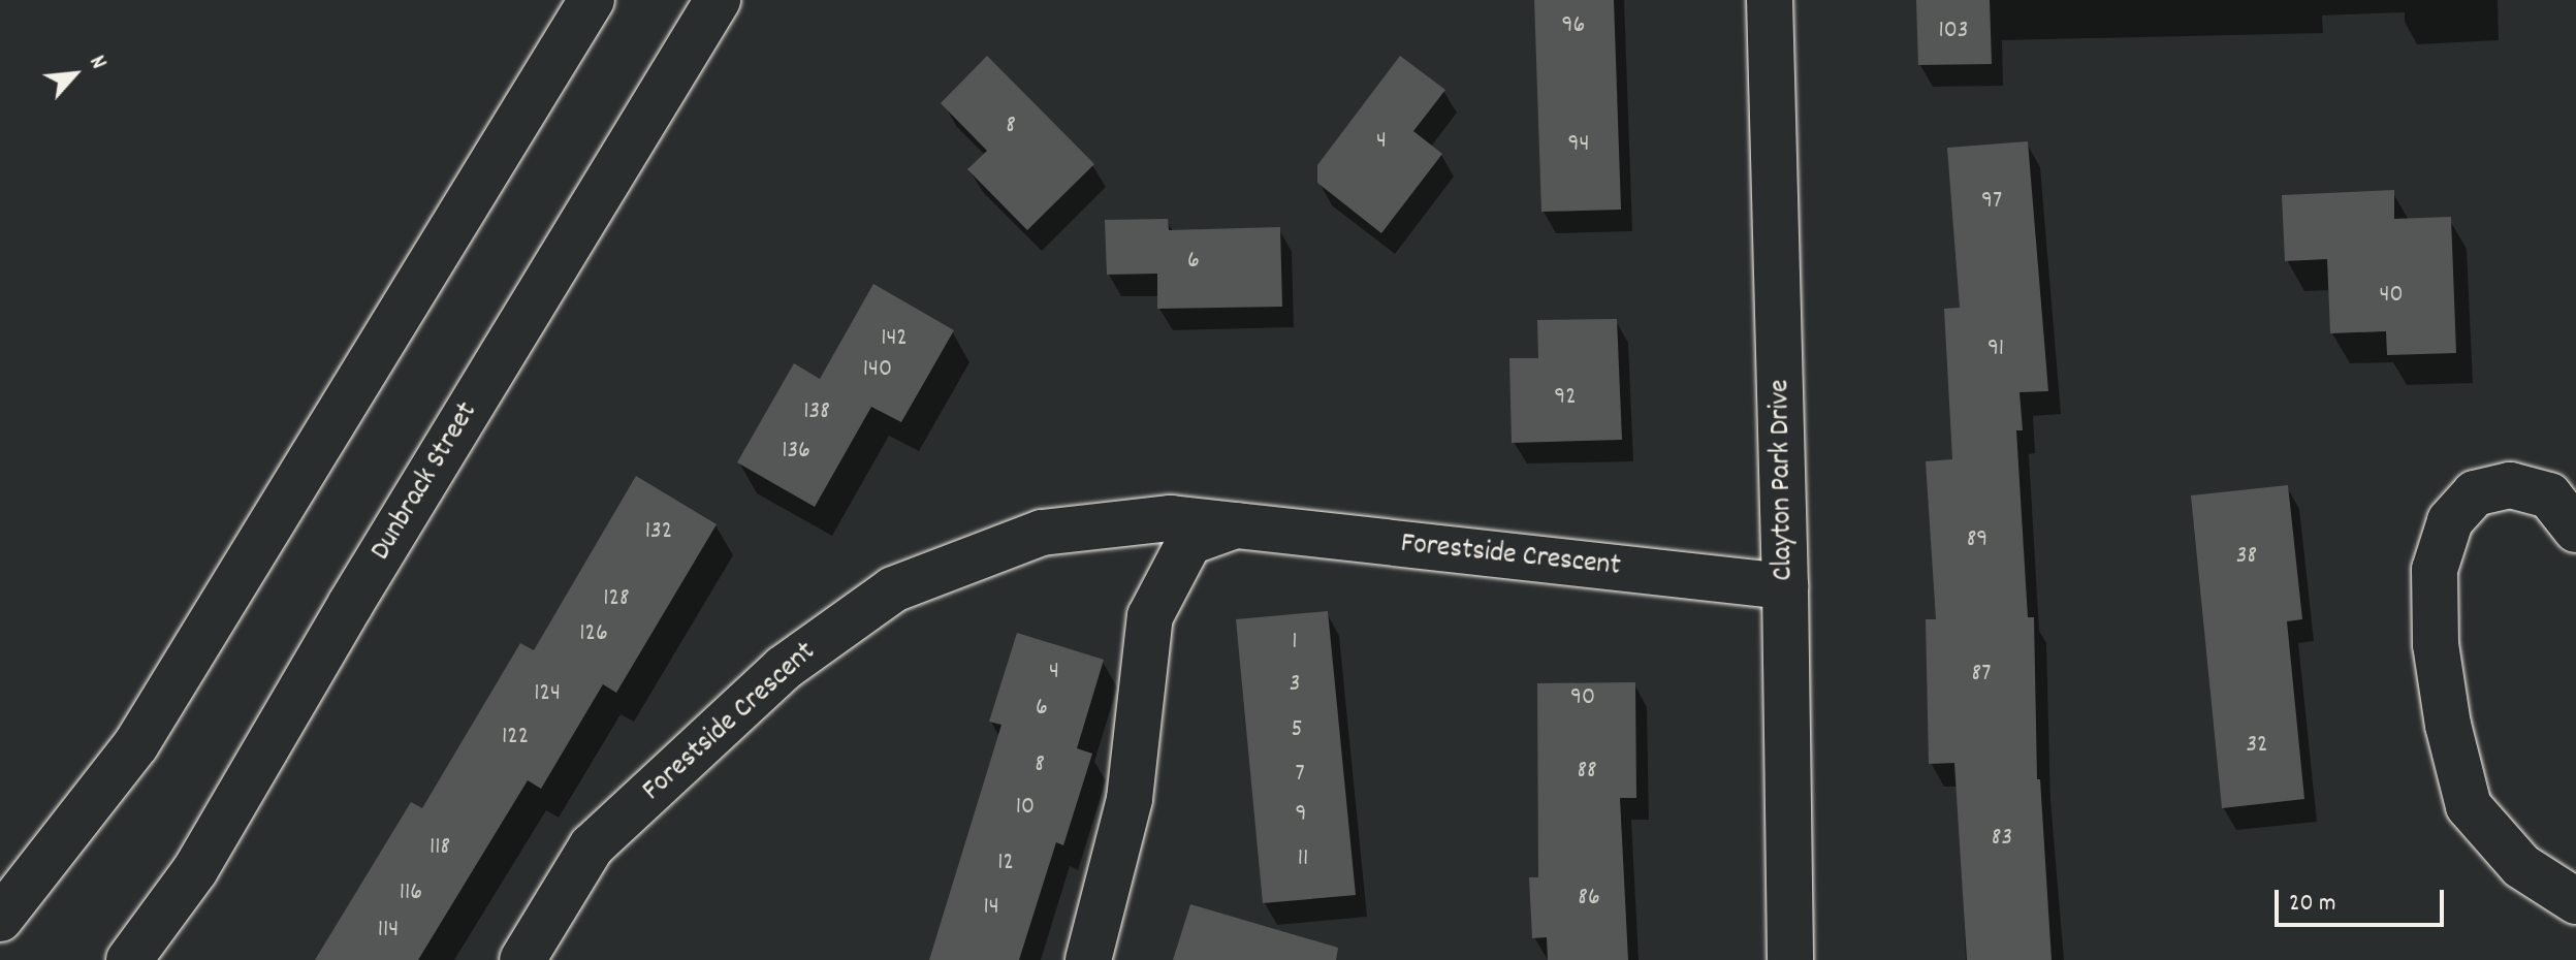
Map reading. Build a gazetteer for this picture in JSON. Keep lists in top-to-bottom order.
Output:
{
  "streets": {
    "street": ["Clayton Park Drive", "Dunbrack Street", "Forestside Crescent"]
  },
  "crossings": [
    ["Clayton Park Drive", "Forestside Crescent"]
  ],
  "house_numbers": [
    "96",
    "103",
    "8",
    "4",
    "94",
    "97",
    "6",
    "40",
    "142",
    "91",
    "140",
    "92",
    "138",
    "136",
    "132",
    "89",
    "38",
    "128",
    "126",
    "1",
    "4",
    "87",
    "3",
    "124",
    "90",
    "6",
    "5",
    "122",
    "32",
    "8",
    "88",
    "7",
    "10",
    "9",
    "83",
    "118",
    "11",
    "12",
    "116",
    "86",
    "14",
    "114"
  ],
  "scale_bar": "20 m",
  "north": "top right"
}
